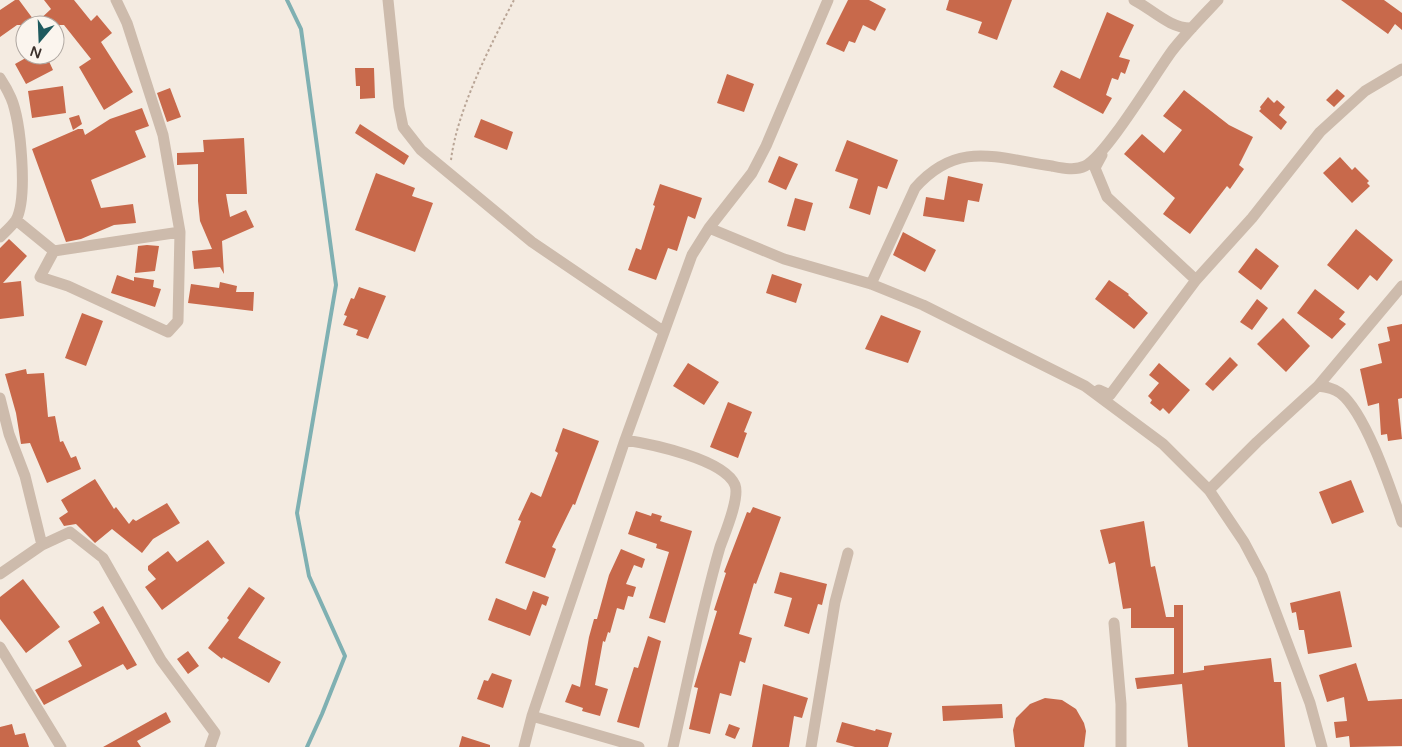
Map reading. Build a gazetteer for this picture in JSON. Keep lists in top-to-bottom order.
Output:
{
  "north": "bottom"
}
